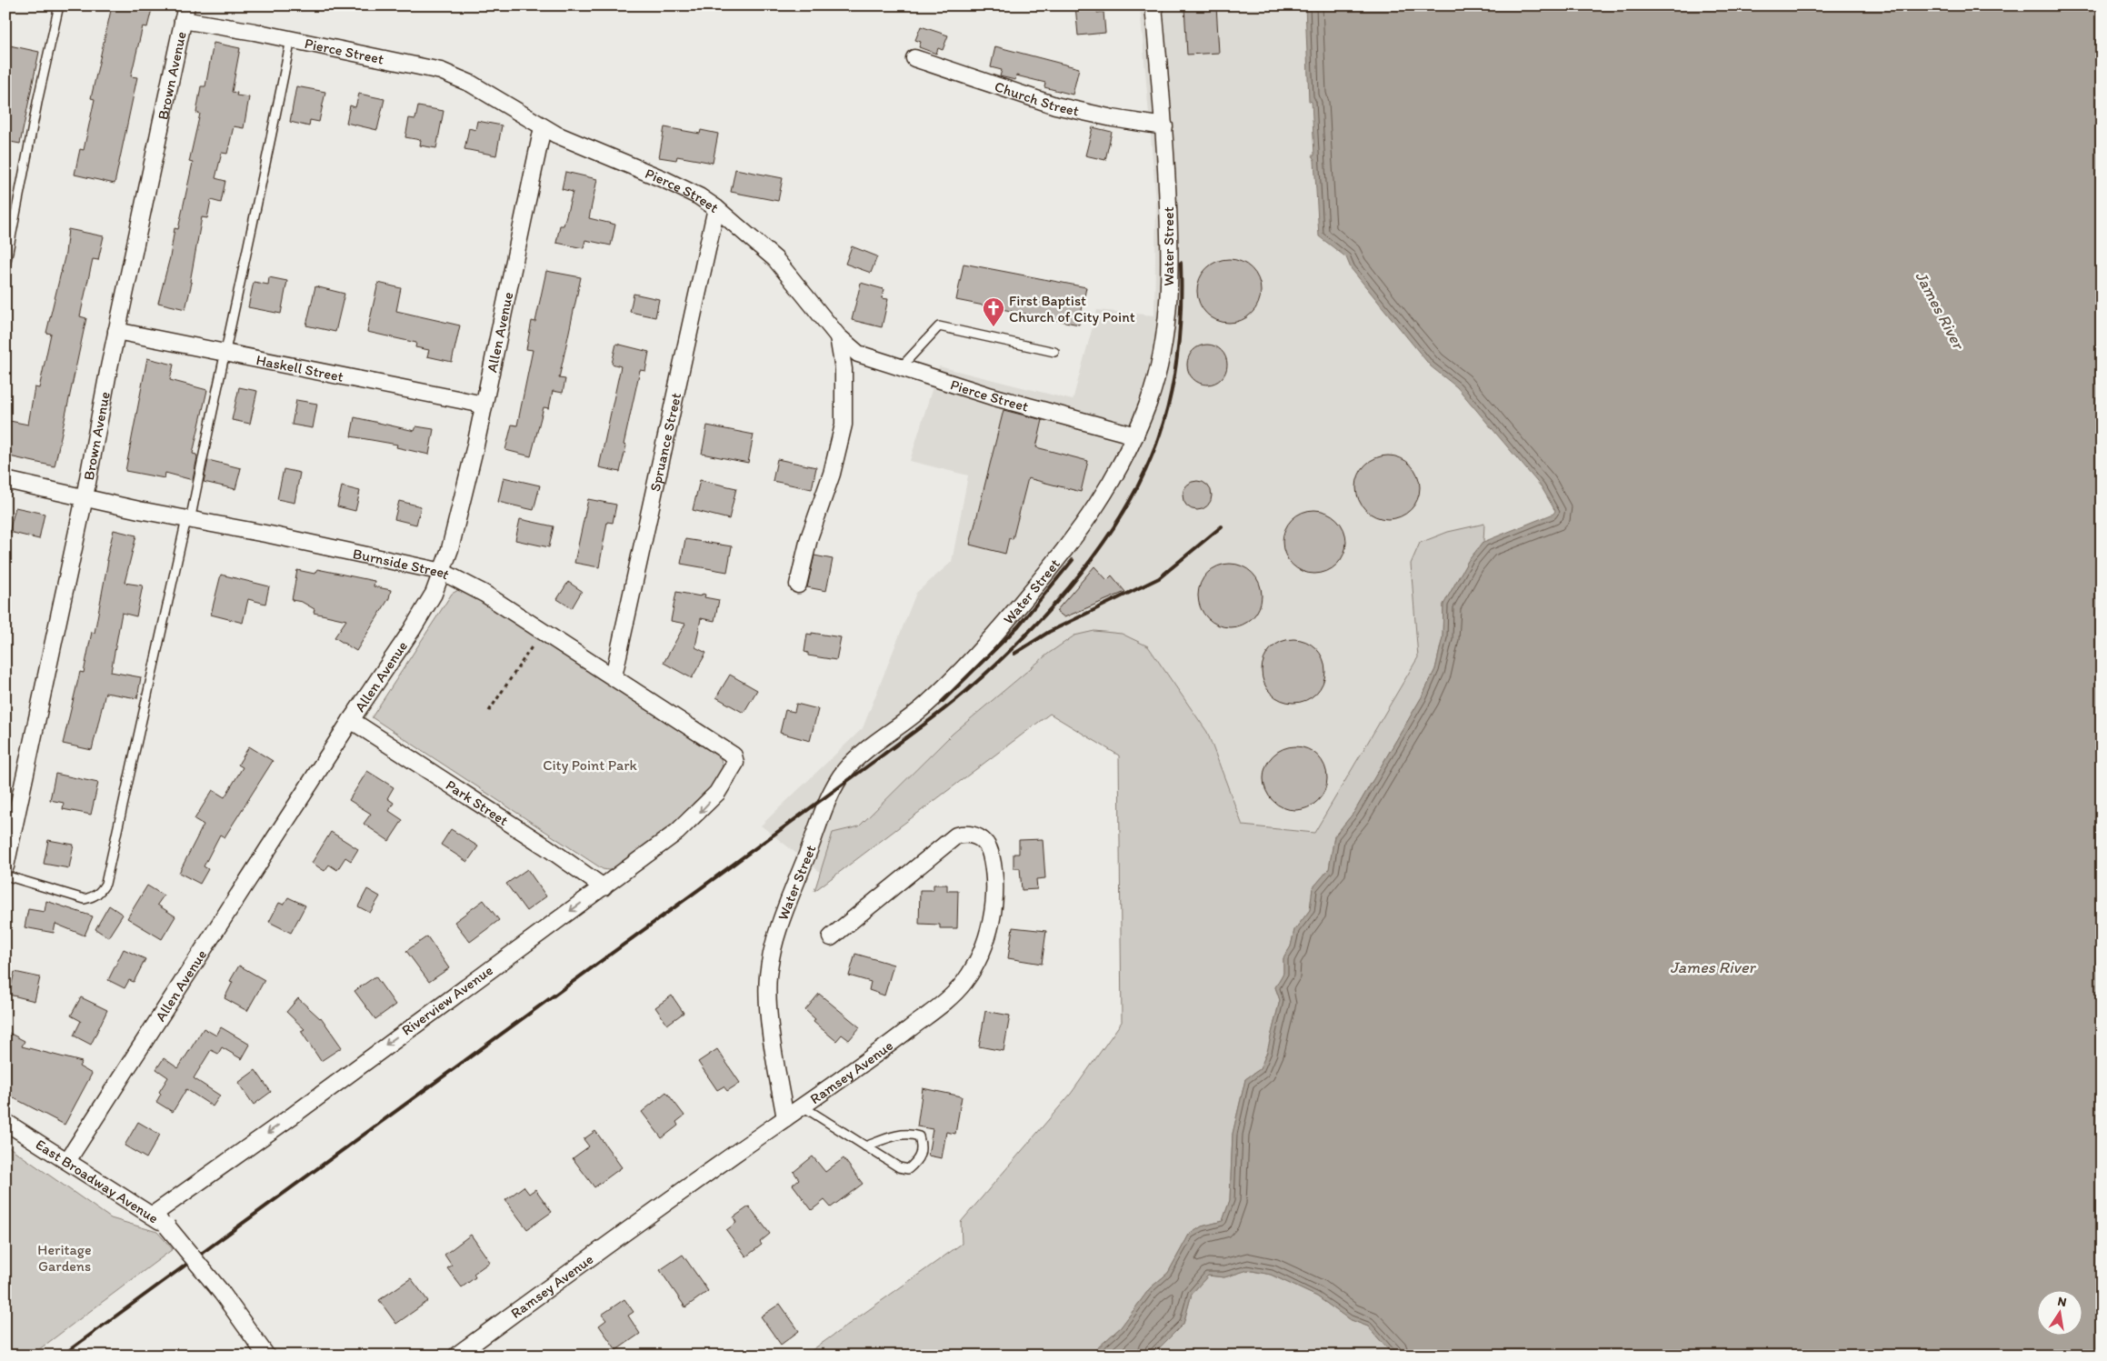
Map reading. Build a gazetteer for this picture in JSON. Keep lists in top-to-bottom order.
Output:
{
  "streets": {
    "street": [
      "Pierce Street",
      "Brown Avenue",
      "Church Street",
      "Water Street",
      "Allen Avenue",
      "Haskell Street",
      "Spruance Street",
      "Burnside Street",
      "Park Street",
      "Riverview Avenue",
      "Ramsey Avenue",
      "East Broadway Avenue"
    ]
  },
  "crossings": [
    ["Pierce Street", "Brown Avenue"],
    ["Pierce Street", "Water Street"],
    ["Pierce Street", "Allen Avenue"],
    ["Pierce Street", "Spruance Street"],
    ["Brown Avenue", "Haskell Street"],
    ["Brown Avenue", "Burnside Street"],
    ["Church Street", "Water Street"],
    ["Water Street", "Ramsey Avenue"],
    ["Allen Avenue", "Haskell Street"],
    ["Allen Avenue", "Burnside Street"],
    ["Allen Avenue", "Park Street"],
    ["Allen Avenue", "East Broadway Avenue"],
    ["Spruance Street", "Burnside Street"],
    ["Burnside Street", "Riverview Avenue"],
    ["Park Street", "Riverview Avenue"],
    ["Riverview Avenue", "East Broadway Avenue"]
  ],
  "one_way": ["Riverview Avenue"],
  "water": ["James River"],
  "parks": ["City Point Park", "Heritage Gardens"],
  "places": {
    "church": ["First Baptist Church of City Point"]
  },
  "north": "top"
}
